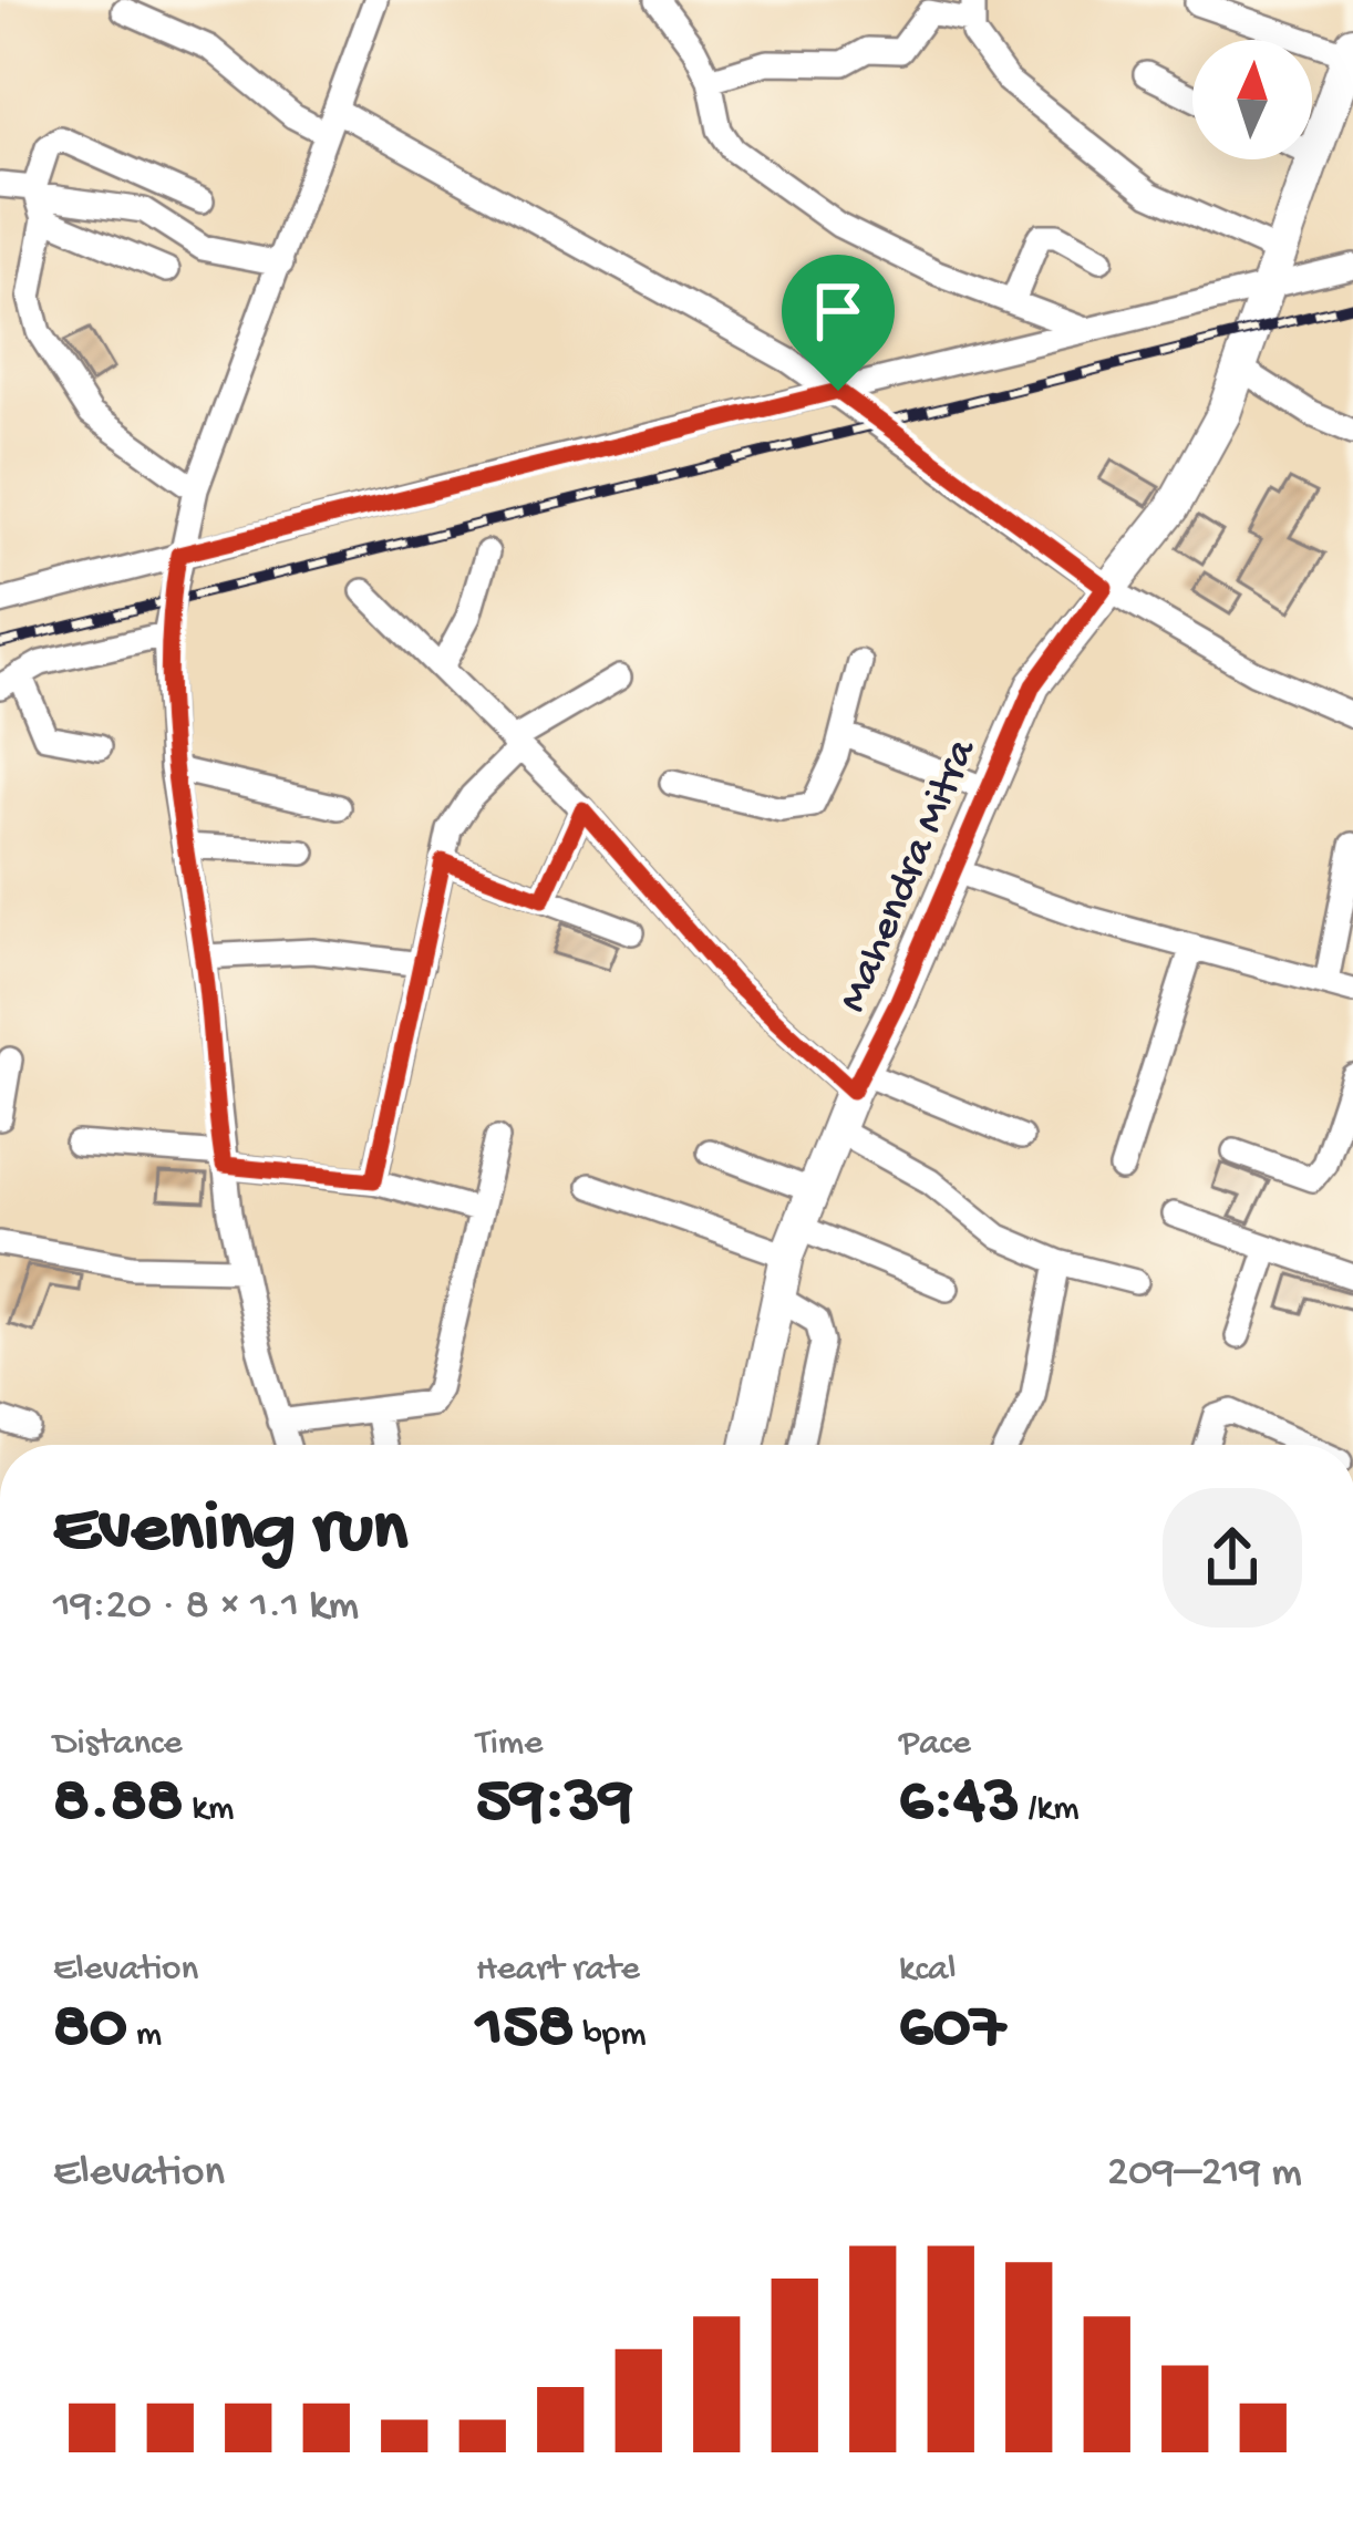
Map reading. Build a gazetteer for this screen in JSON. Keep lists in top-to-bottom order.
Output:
{
  "streets": {
    "main road": ["Mahendra Mitra"]
  },
  "north": "top",
  "page": {
    "heading": ["Evening run", "19:20 · 8 × 1.1 km"],
    "stats": [
      ["Distance", "8.88 km"],
      ["Time", "59:39"],
      ["Pace", "6:43 /km"],
      ["Elevation", "80 m"],
      ["Heart rate", "158 bpm"],
      ["kcal", "607"]
    ],
    "chart": ["Elevation", "209–219 m"]
  }
}
